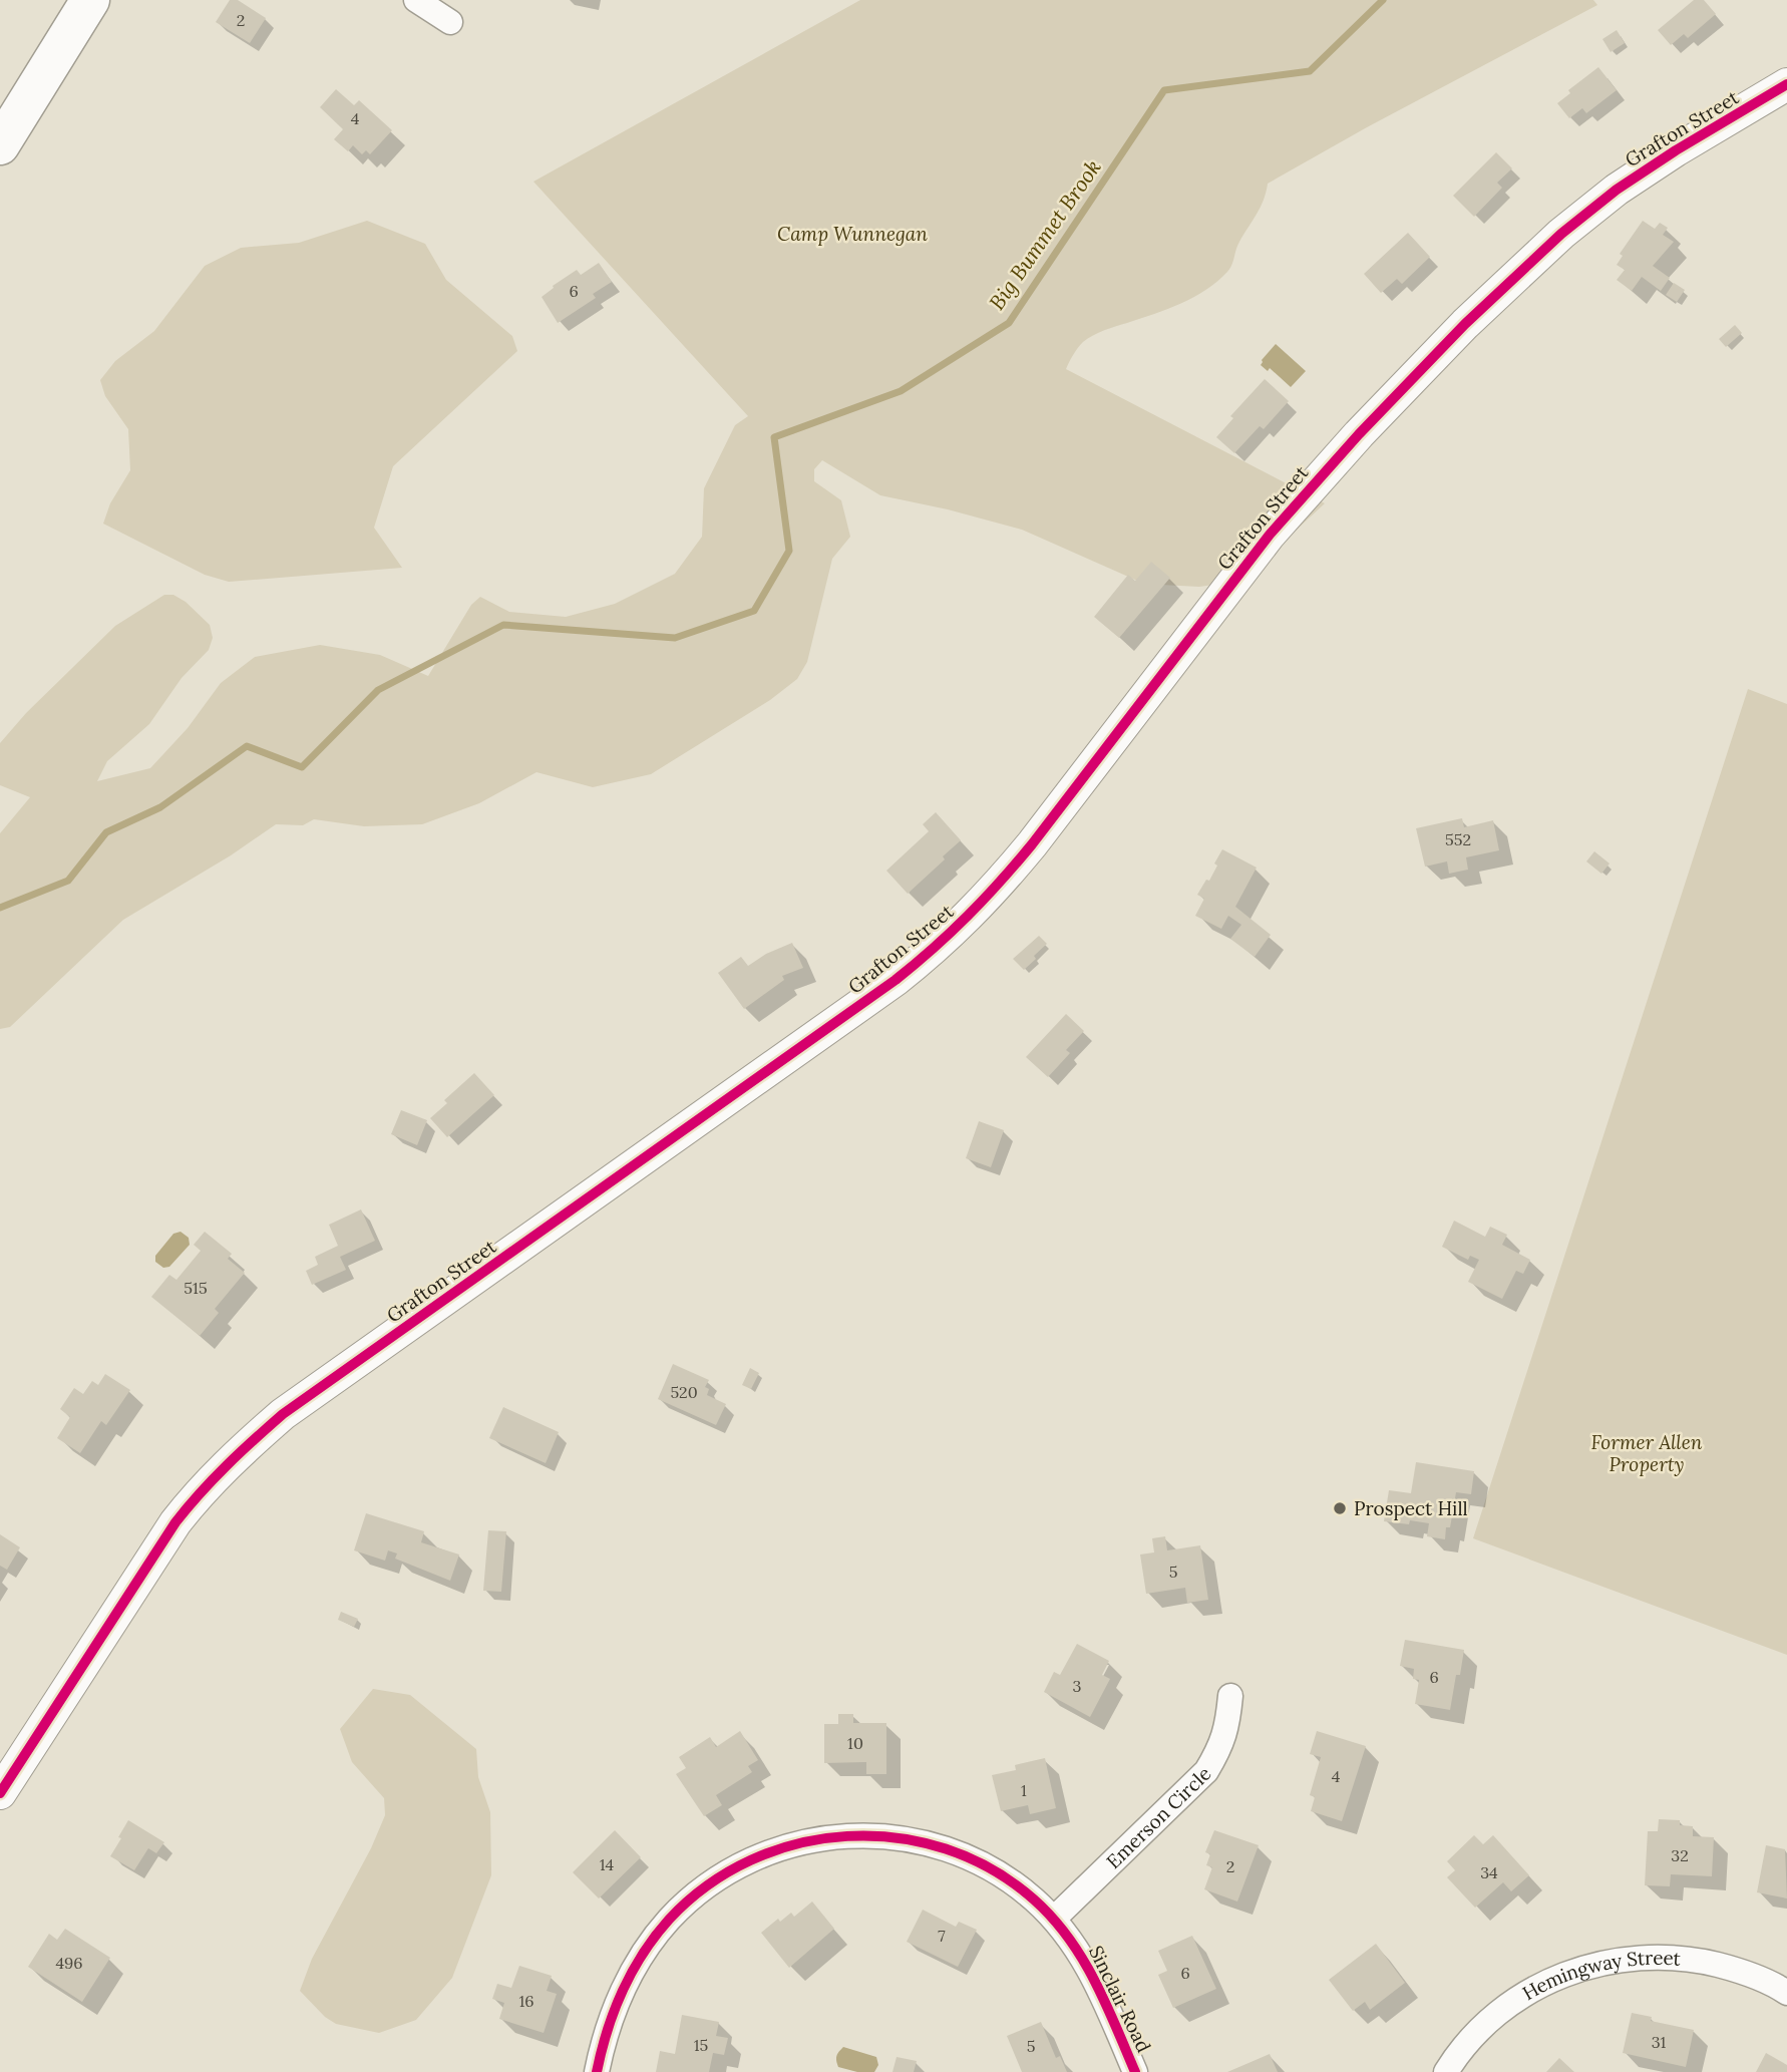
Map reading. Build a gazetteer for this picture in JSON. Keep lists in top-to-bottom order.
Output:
{
  "streets": {
    "street": [
      "Grafton Street",
      "Emerson Circle",
      "Hemingway Street",
      "Sinclair Road"
    ]
  },
  "crossings": [
    ["Emerson Circle", "Sinclair Road"]
  ],
  "water": ["Big Bummet Brook"],
  "parks": ["Camp Wunnegan", "Former Allen Property"],
  "places": ["Prospect Hill"],
  "house_numbers": [
    "2",
    "4",
    "6",
    "552",
    "515",
    "520",
    "5",
    "6",
    "3",
    "10",
    "4",
    "1",
    "32",
    "14",
    "2",
    "34",
    "7",
    "496",
    "6",
    "16",
    "31",
    "15",
    "5"
  ]
}
